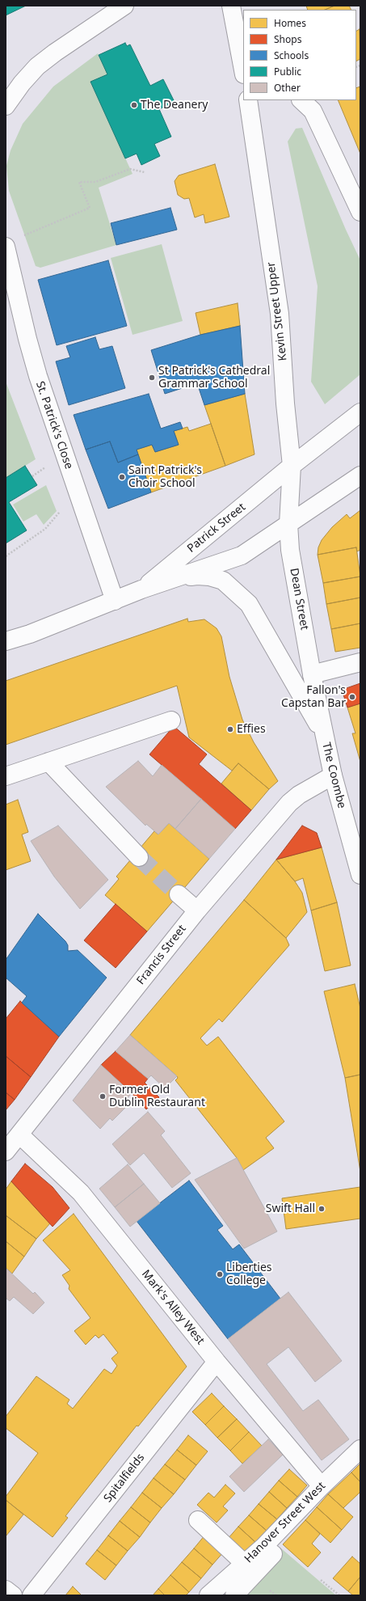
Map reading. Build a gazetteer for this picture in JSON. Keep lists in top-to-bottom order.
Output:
{
  "streets": {
    "street": [
      "Kevin Street Upper",
      "St. Patrick's Close",
      "Patrick Street",
      "Dean Street",
      "The Coombe",
      "Francis Street",
      "Mark's Alley West",
      "Spitalfields",
      "Hanover Street West"
    ]
  },
  "crossings": [
    ["Kevin Street Upper", "Patrick Street"],
    ["Kevin Street Upper", "Dean Street"],
    ["St. Patrick's Close", "Patrick Street"],
    ["Patrick Street", "Dean Street"],
    ["Dean Street", "The Coombe"],
    ["The Coombe", "Francis Street"],
    ["Francis Street", "Mark's Alley West"],
    ["Mark's Alley West", "Spitalfields"],
    ["Mark's Alley West", "Hanover Street West"]
  ],
  "places": [
    "The Deanery",
    "St Patrick's Cathedral Grammar School",
    "Saint Patrick's Choir School",
    "Fallon's Capstan Bar",
    "Effies",
    "Former Old Dublin Restaurant",
    "Swift Hall",
    "Liberties College"
  ],
  "legend": [
    "Homes",
    "Shops",
    "Schools",
    "Public",
    "Other"
  ]
}
